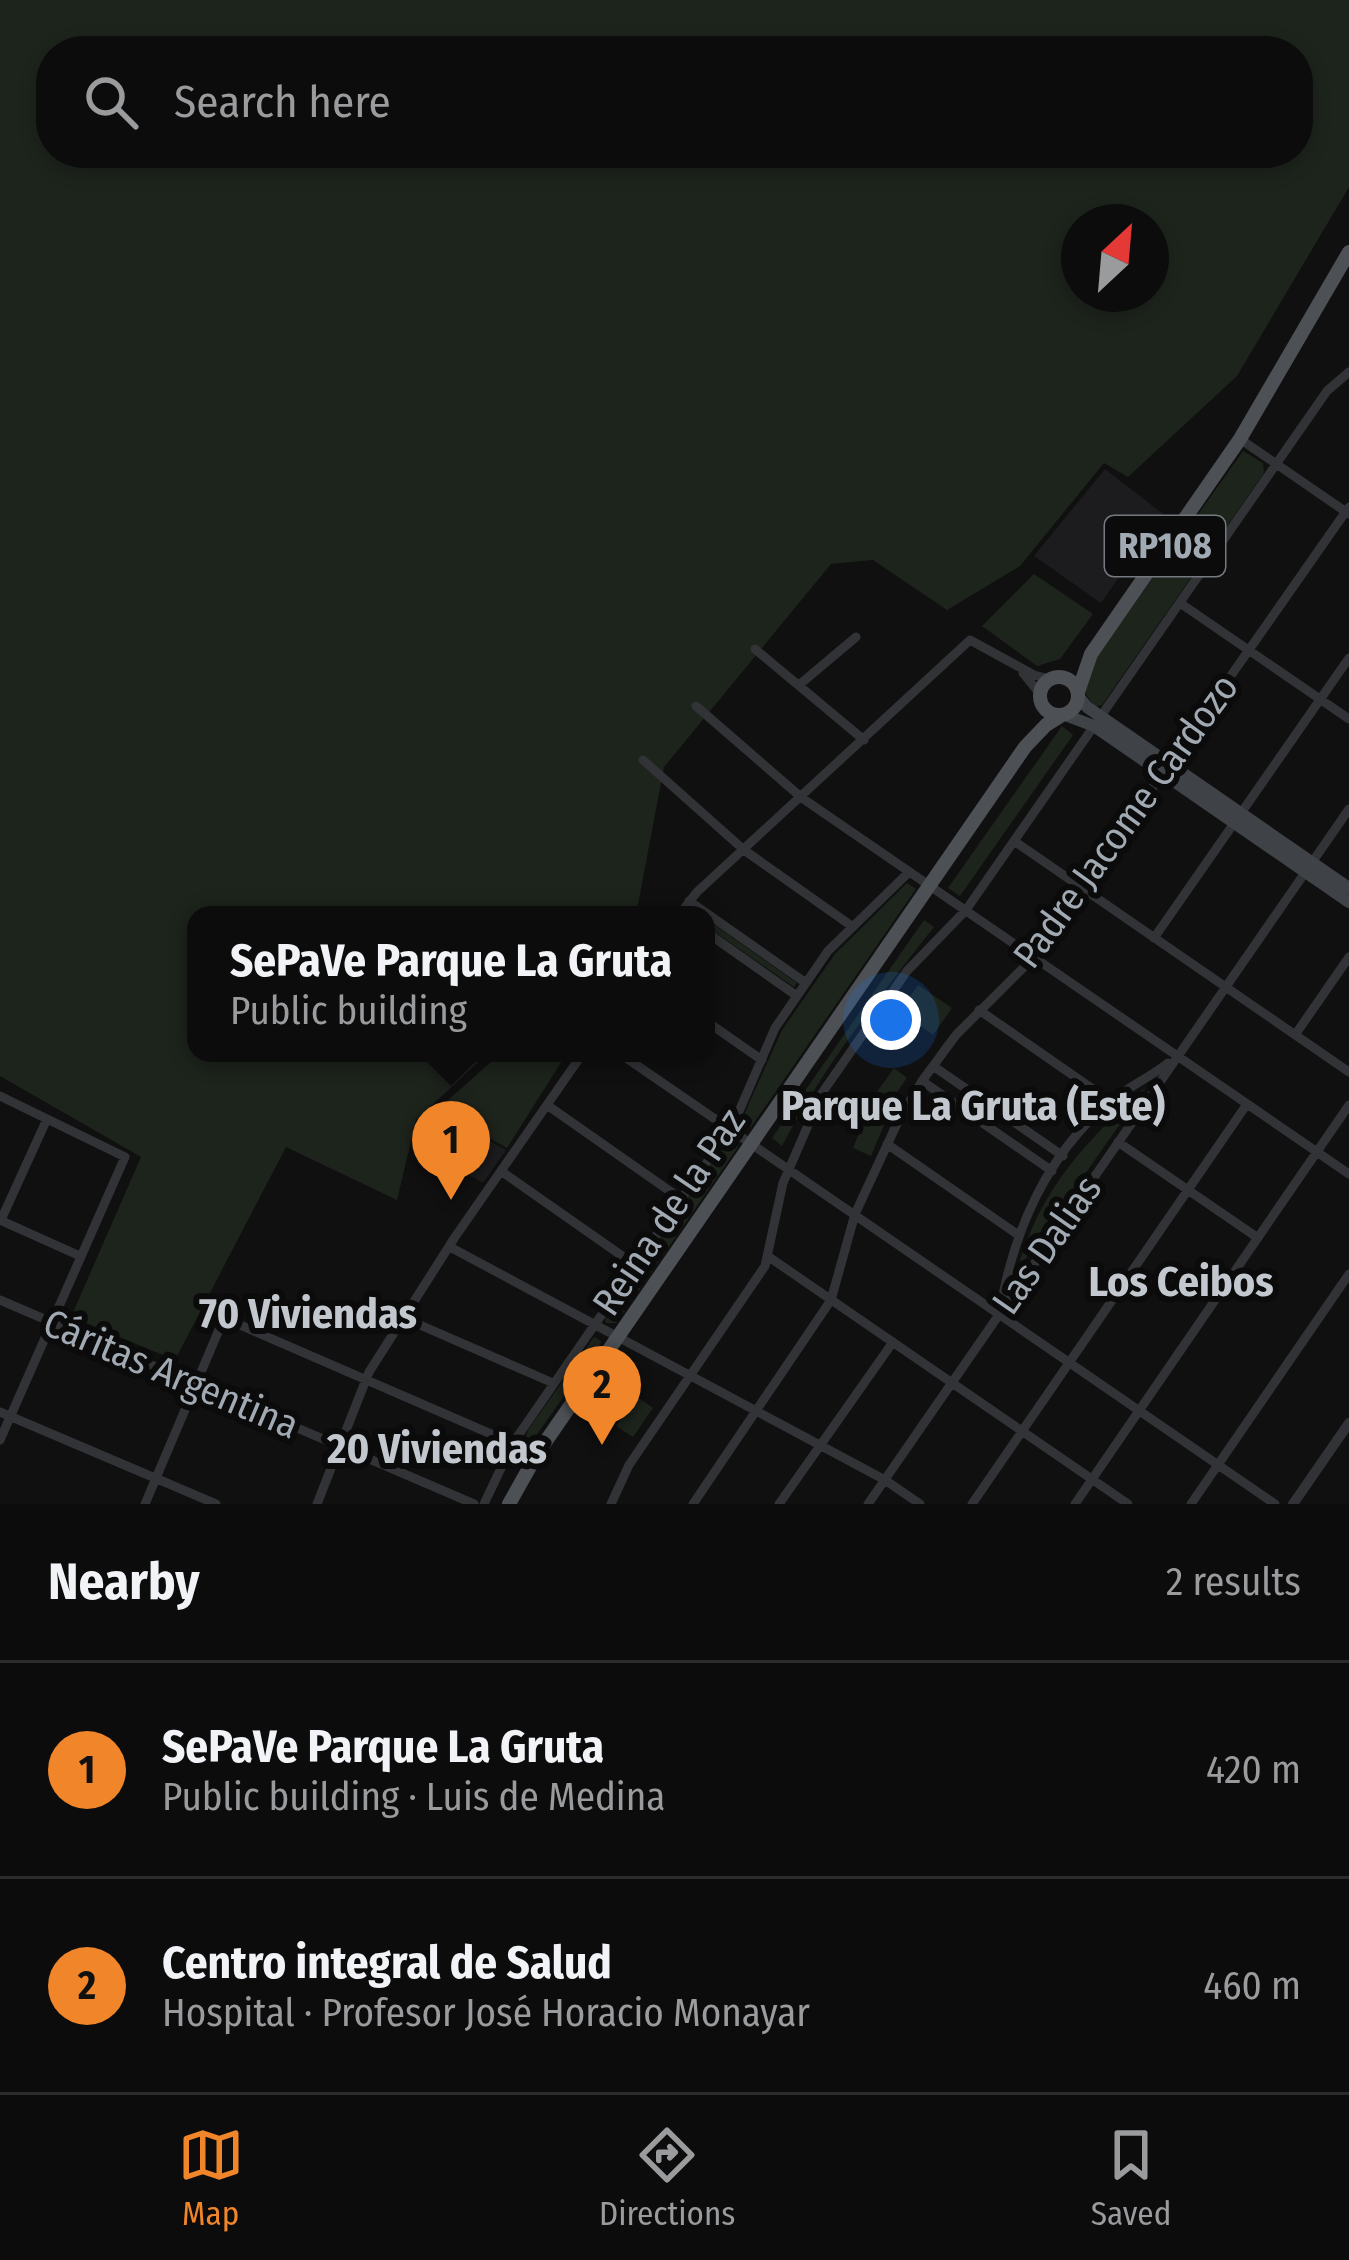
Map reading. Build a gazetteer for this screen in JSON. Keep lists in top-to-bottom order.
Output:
{
  "streets": {
    "main road": ["RP108"],
    "street": [
      "Padre Jacome Cardozo",
      "Reina de la Paz",
      "Las Dalias",
      "Cáritas Argentina"
    ]
  },
  "districts": [
    "Parque La Gruta (Este)",
    "Los Ceibos",
    "70 Viviendas",
    "20 Viviendas"
  ],
  "north": "top right",
  "page": {
    "search": "Search here",
    "popup": ["SePaVe Parque La Gruta", "Public building"],
    "pins": ["1", "2"],
    "heading": ["Nearby", "2 results"],
    "list": [
      {
        "mark": "1",
        "name": "SePaVe Parque La Gruta",
        "note": "Public building · Luis de Medina",
        "value": "420 m"
      },
      {
        "mark": "2",
        "name": "Centro integral de Salud",
        "note": "Hospital · Profesor José Horacio Monayar",
        "value": "460 m"
      }
    ],
    "nav": ["Map", "Directions", "Saved"]
  }
}
